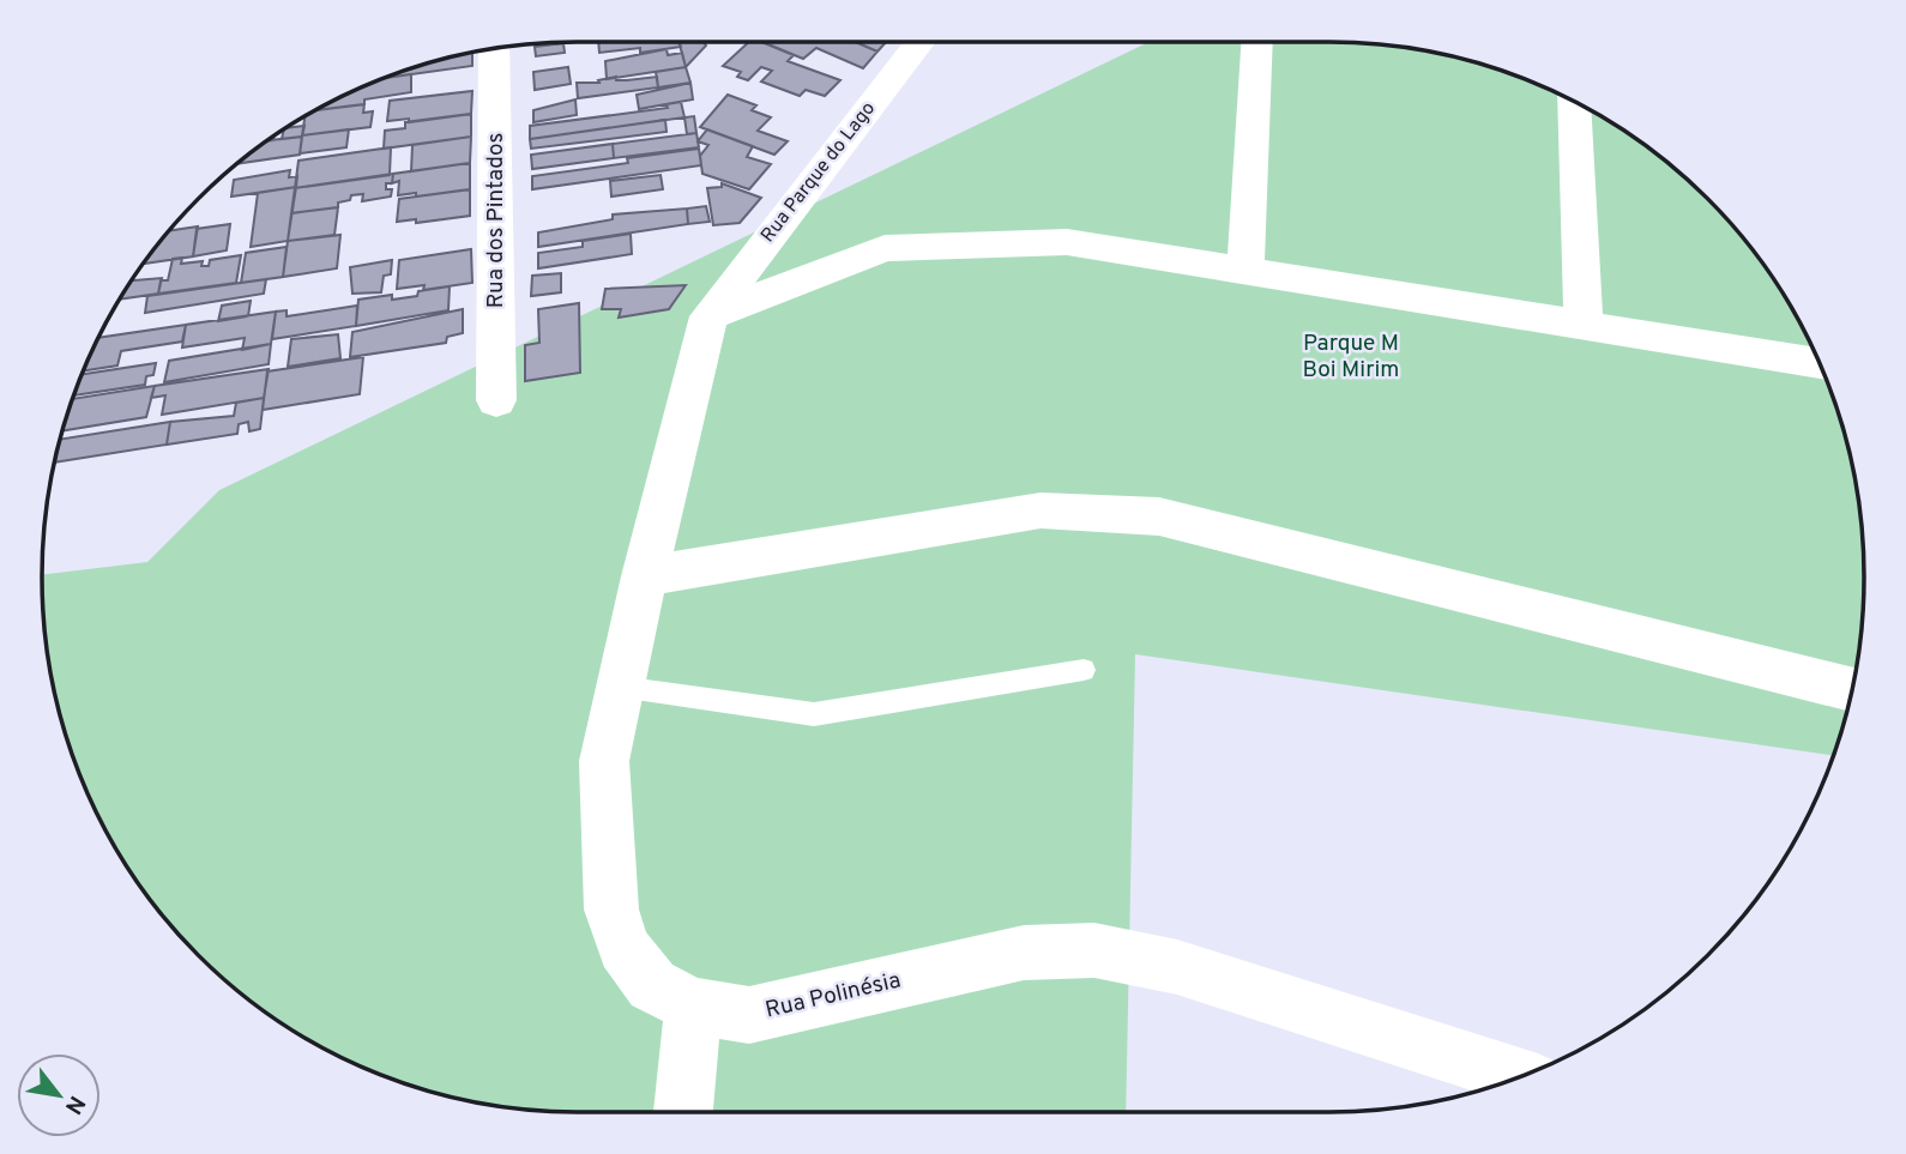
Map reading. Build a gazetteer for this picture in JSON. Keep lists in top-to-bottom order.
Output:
{
  "streets": {
    "street": ["Rua Parque do Lago", "Rua dos Pintados", "Rua Polinésia"]
  },
  "crossings": [
    ["Rua Parque do Lago", "Rua Polinésia"]
  ],
  "parks": ["Parque M Boi Mirim"],
  "north": "bottom right"
}
